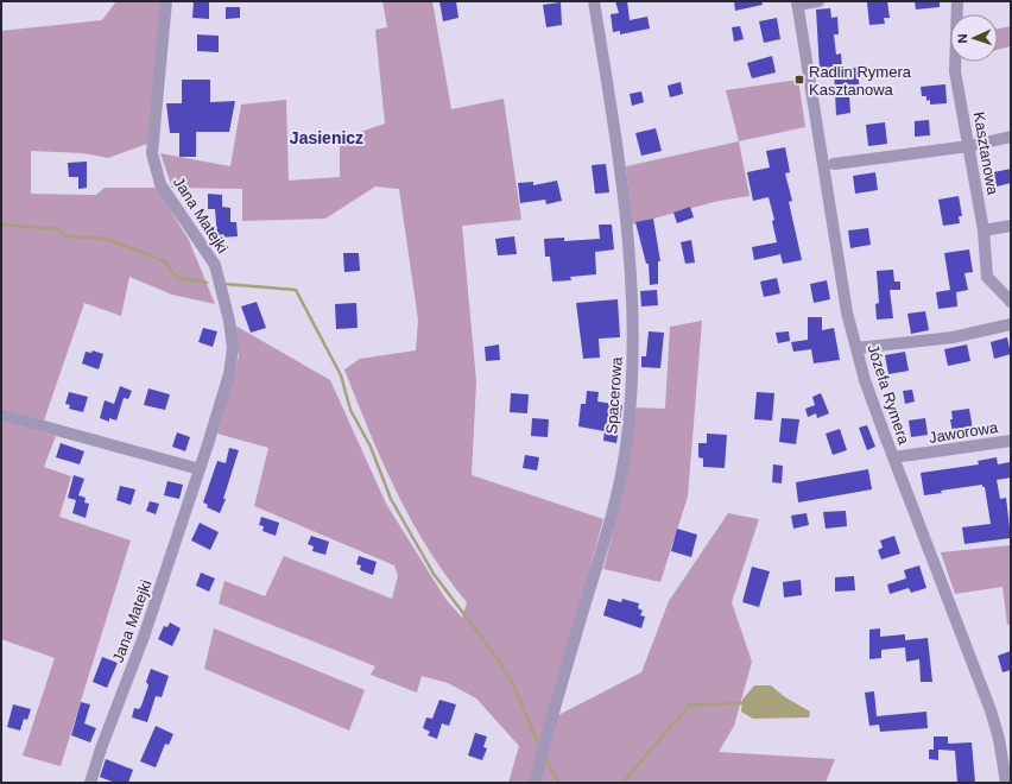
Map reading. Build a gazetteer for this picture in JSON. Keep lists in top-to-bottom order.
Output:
{
  "streets": {
    "street": [
      "Kasztanowa",
      "Jana Matejki",
      "Józefa Rymera",
      "Spacerowa",
      "Jaworowa"
    ]
  },
  "crossings": [
    ["Józefa Rymera", "Jaworowa"]
  ],
  "districts": ["Jasienicz"],
  "places": {
    "transit": ["Radlin Rymera Kasztanowa"]
  },
  "north": "left"
}
